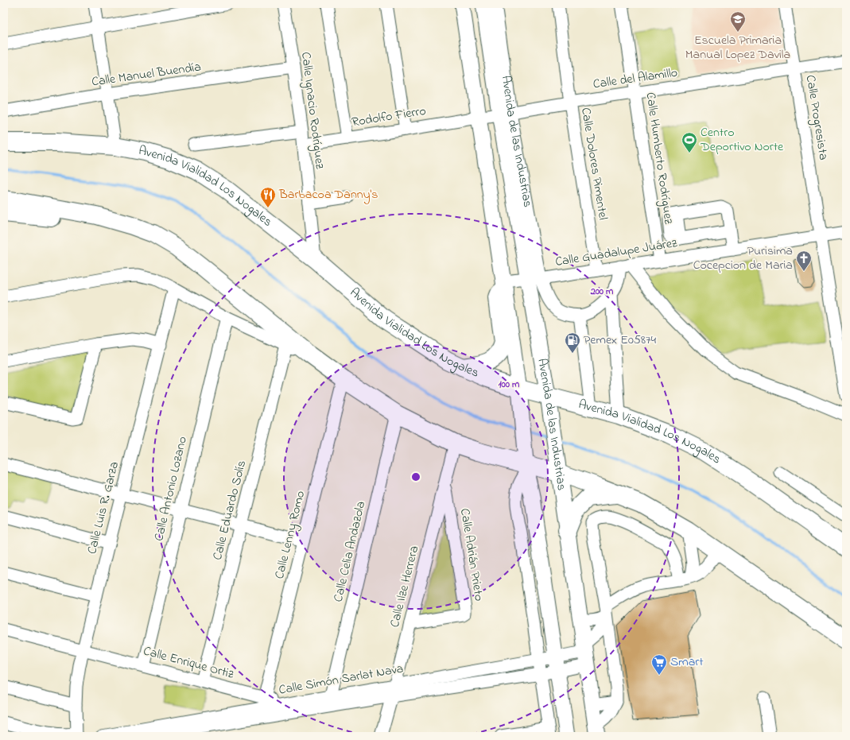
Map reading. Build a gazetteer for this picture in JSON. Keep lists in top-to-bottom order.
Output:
{
  "streets": {
    "highway": ["Avenida Vialidad Los Nogales"],
    "main road": ["Avenida de las Industrias"],
    "street": [
      "Calle Manuel Buendía",
      "Calle del Alamillo",
      "Calle Ignacio Rodríguez",
      "Rodolfo Fierro",
      "Calle Progresista",
      "Calle Humberto Rodríguez",
      "Calle Dolores Pimentel",
      "Calle Guadalupe Juárez",
      "Calle Antonio Lozano",
      "Calle Luis R. Garza",
      "Calle Eduardo Solís",
      "Calle Lenny Romo",
      "Calle Celia Andazola",
      "Calle Adrián Prieto",
      "Calle Ilze Herrera",
      "Calle Enrique Ortiz",
      "Calle Simón Sarlat Nava"
    ]
  },
  "crossings": [
    ["Calle Manuel Buendía", "Calle Ignacio Rodríguez"],
    ["Calle del Alamillo", "Calle Progresista"],
    ["Calle del Alamillo", "Avenida de las Industrias"],
    ["Calle del Alamillo", "Calle Humberto Rodríguez"],
    ["Calle del Alamillo", "Calle Dolores Pimentel"],
    ["Calle Ignacio Rodríguez", "Rodolfo Fierro"],
    ["Calle Ignacio Rodríguez", "Avenida Vialidad Los Nogales"],
    ["Rodolfo Fierro", "Avenida de las Industrias"],
    ["Calle Progresista", "Calle Guadalupe Juárez"],
    ["Avenida de las Industrias", "Avenida Vialidad Los Nogales"],
    ["Avenida de las Industrias", "Calle Guadalupe Juárez"],
    ["Avenida de las Industrias", "Calle Simón Sarlat Nava"],
    ["Calle Humberto Rodríguez", "Calle Guadalupe Juárez"],
    ["Calle Dolores Pimentel", "Calle Guadalupe Juárez"],
    ["Calle Antonio Lozano", "Calle Enrique Ortiz"],
    ["Calle Luis R. Garza", "Calle Enrique Ortiz"],
    ["Calle Eduardo Solís", "Calle Enrique Ortiz"],
    ["Calle Lenny Romo", "Calle Enrique Ortiz"],
    ["Calle Celia Andazola", "Calle Simón Sarlat Nava"],
    ["Calle Adrián Prieto", "Calle Ilze Herrera"],
    ["Calle Ilze Herrera", "Calle Simón Sarlat Nava"],
    ["Calle Enrique Ortiz", "Calle Simón Sarlat Nava"]
  ],
  "places": {
    "school or university": ["Escuela Primaria Manual Lopez Davila"],
    "sports": ["Centro Deportivo Norte"],
    "restaurant": ["Barbacoa Danny's"],
    "church": ["Purisima Cocepcion de Maria"],
    "fuel station": ["Pemex E05874"],
    "supermarket": ["Smart"]
  },
  "rings": ["200 m", "100 m"]
}
